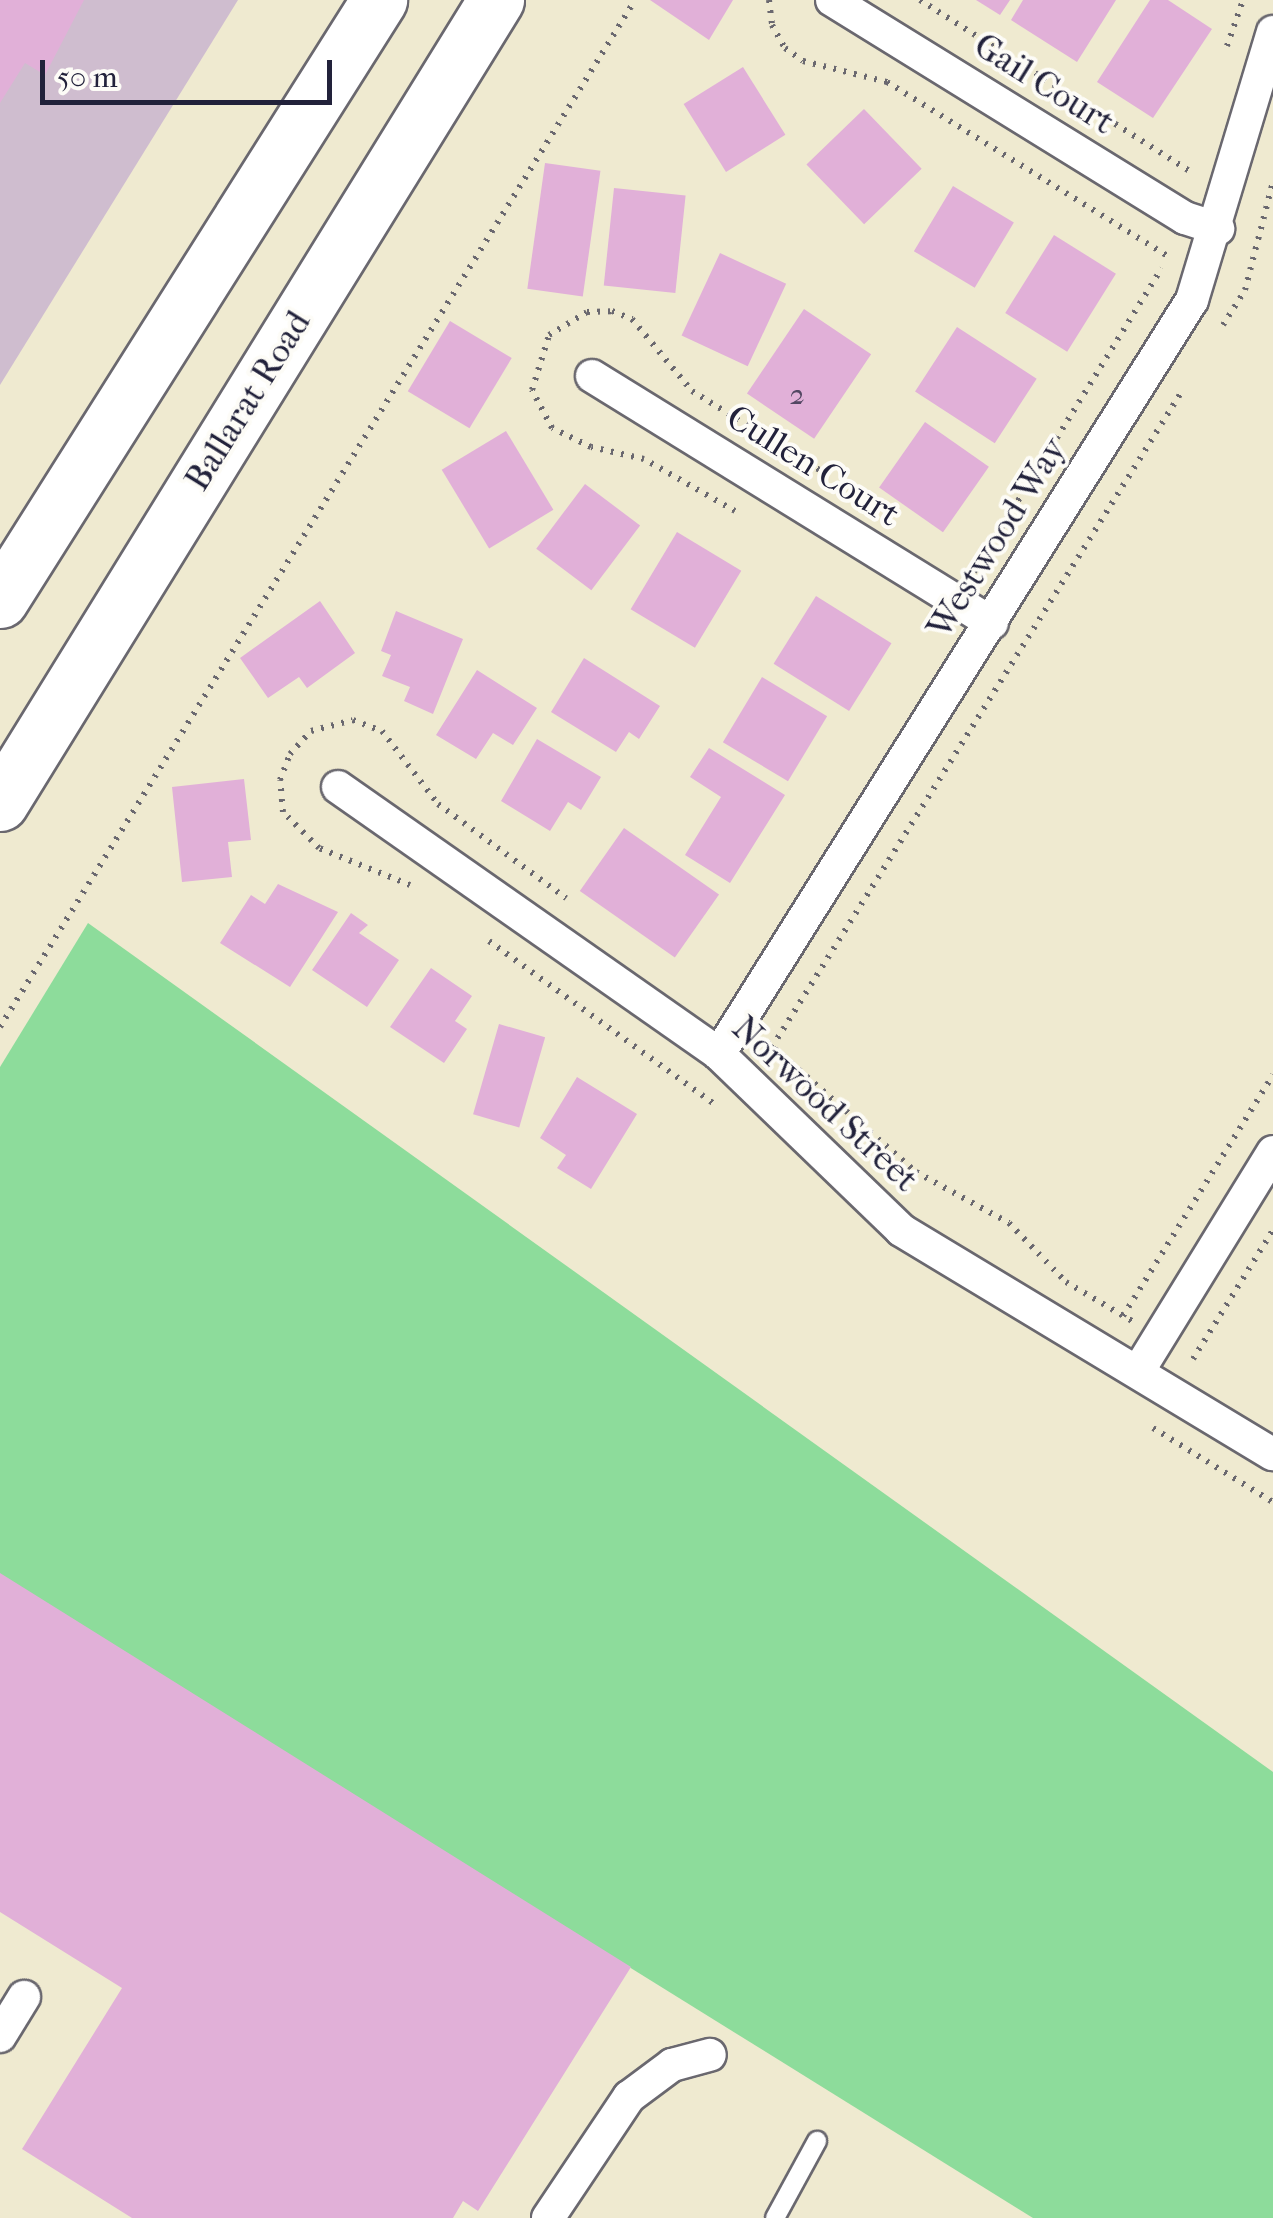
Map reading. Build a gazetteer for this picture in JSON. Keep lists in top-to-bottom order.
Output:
{
  "streets": {
    "highway": ["Ballarat Road"],
    "street": [
      "Gail Court",
      "Cullen Court",
      "Westwood Way",
      "Norwood Street"
    ]
  },
  "crossings": [
    ["Gail Court", "Westwood Way"],
    ["Cullen Court", "Westwood Way"],
    ["Westwood Way", "Norwood Street"]
  ],
  "house_numbers": ["2"],
  "scale_bar": "50 m"
}
